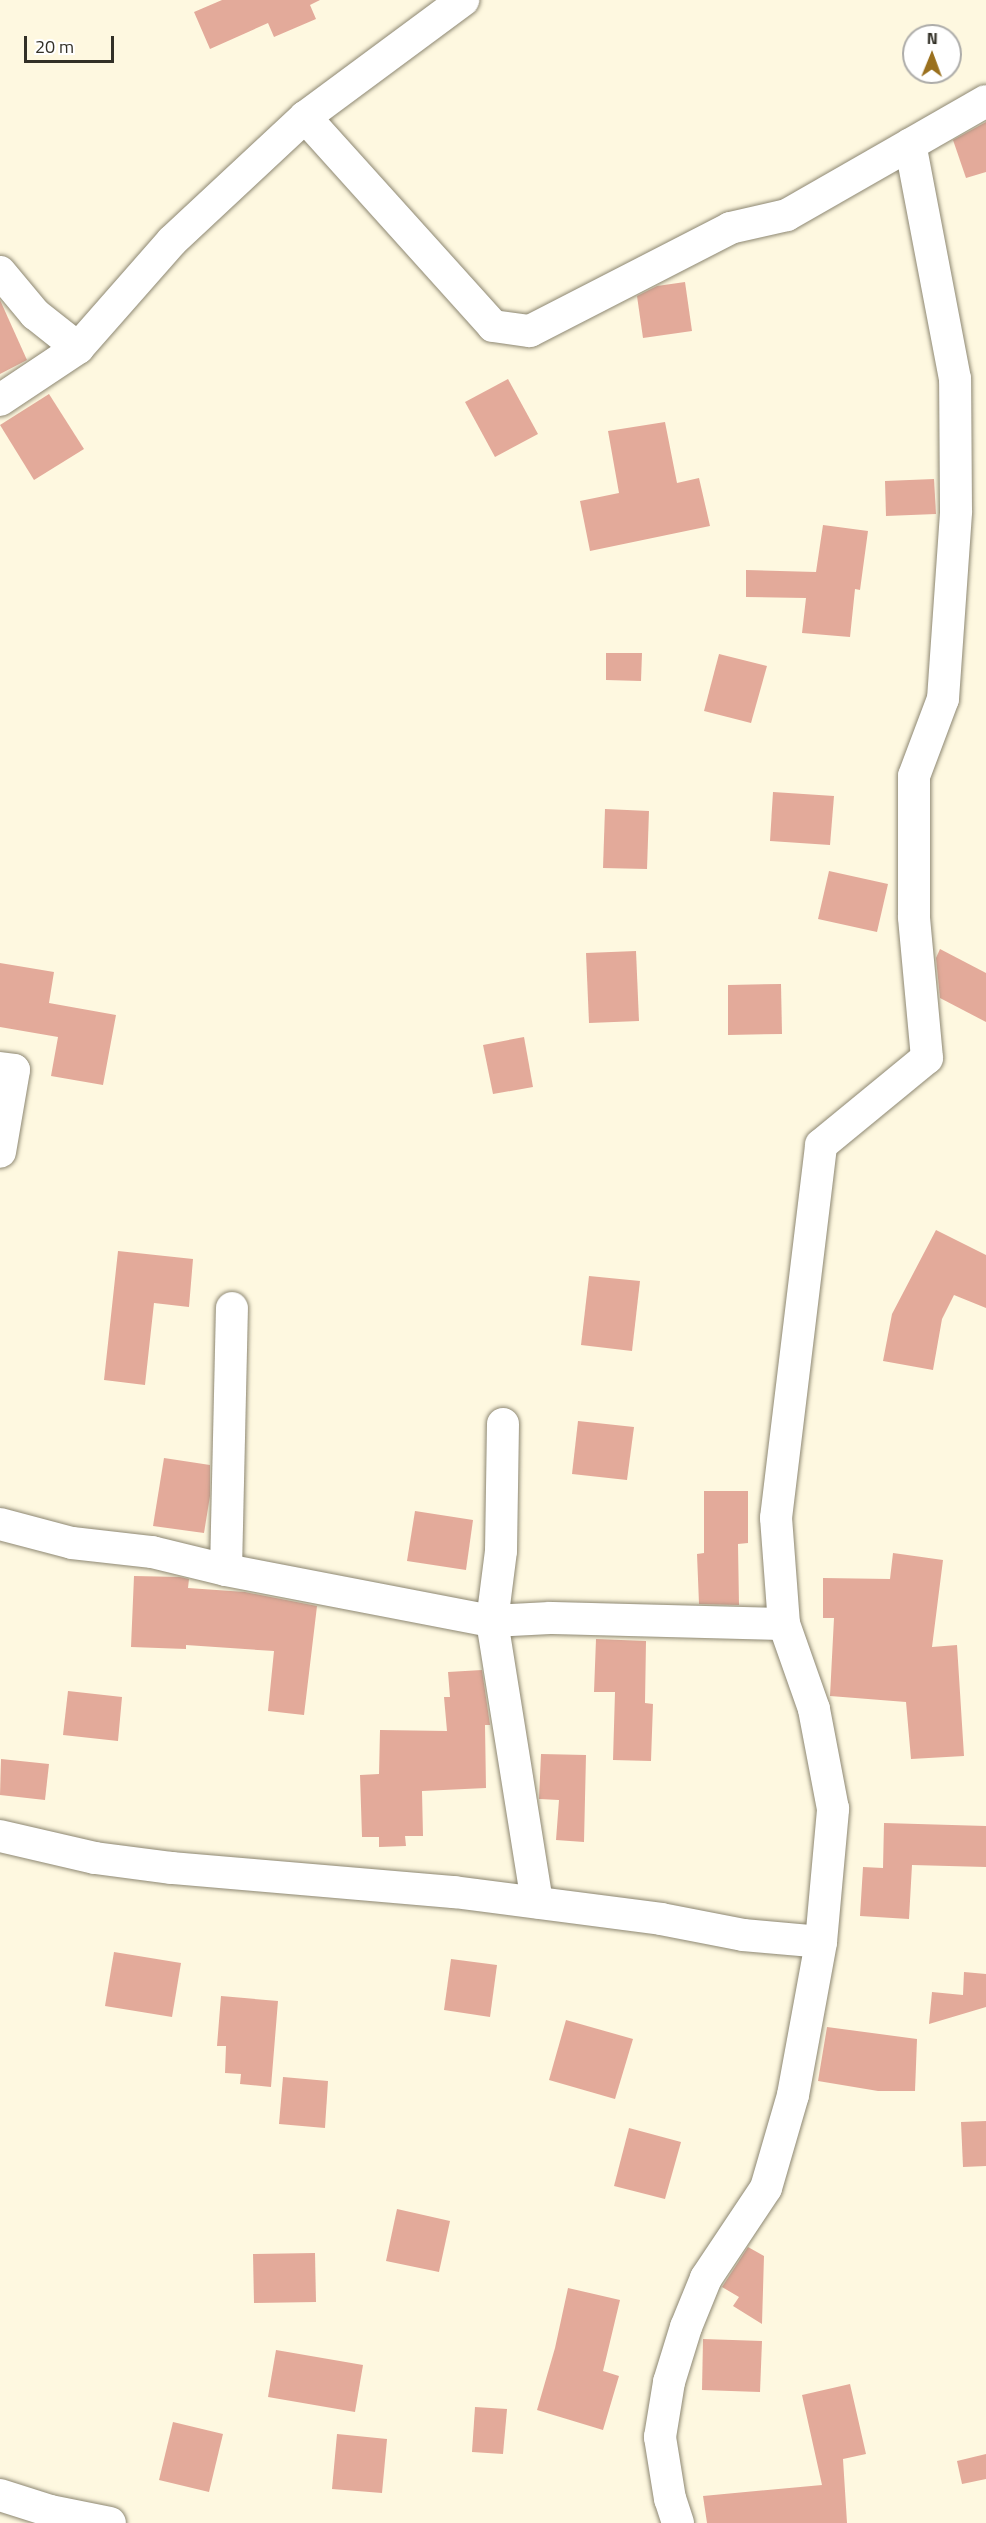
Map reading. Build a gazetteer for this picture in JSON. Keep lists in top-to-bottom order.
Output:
{
  "scale_bar": "20 m",
  "north": "top"
}
